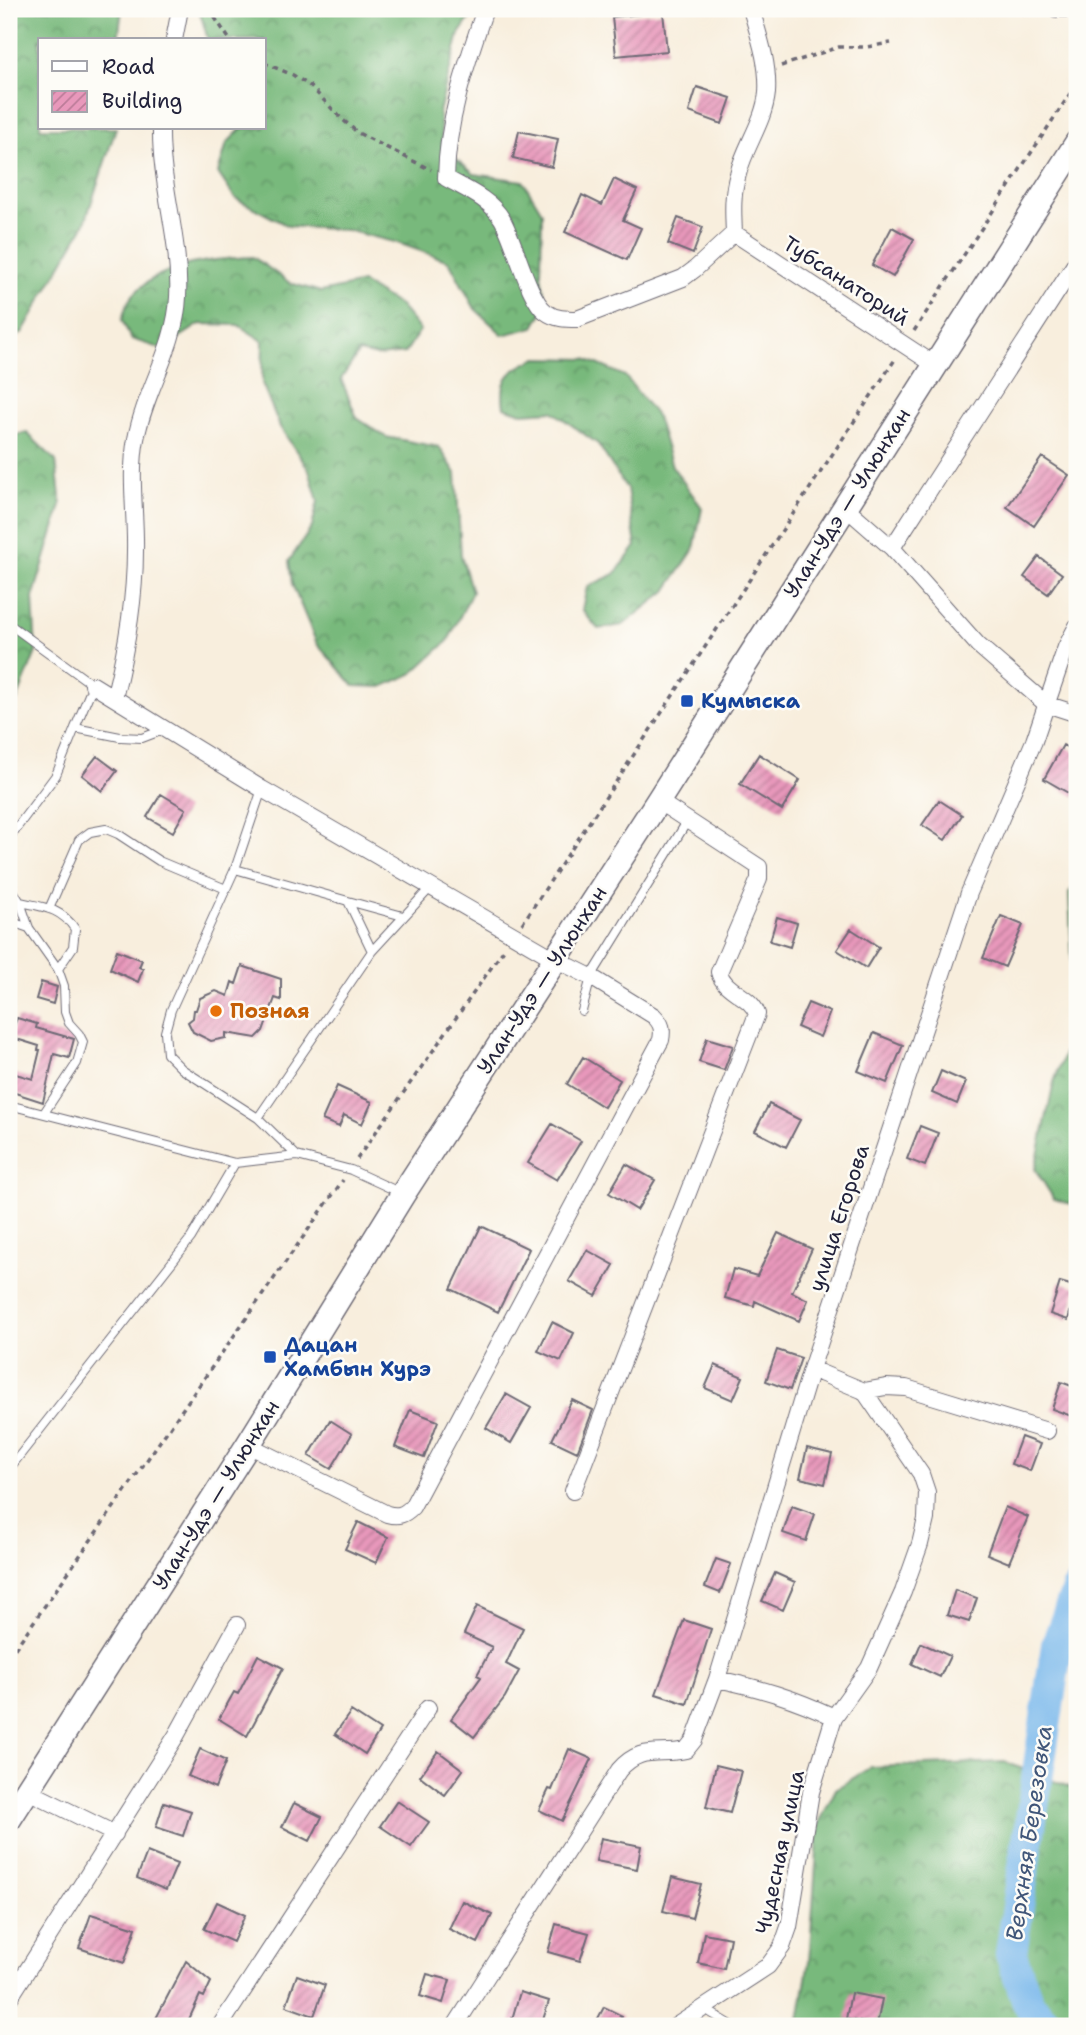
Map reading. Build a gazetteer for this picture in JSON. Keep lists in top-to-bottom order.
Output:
{
  "streets": {
    "main road": ["Улан-Удэ — Улюнхан"],
    "street": ["Тубсанаторий", "улица Егорова", "Чудесная улица"]
  },
  "crossings": [
    ["Тубсанаторий", "Улан-Удэ — Улюнхан"]
  ],
  "water": ["Верхняя Березовка"],
  "places": {
    "transit": ["Кумыска", "Дацан Хамбын Хурэ"],
    "other": ["Позная"]
  },
  "legend": ["Road", "Building"]
}
